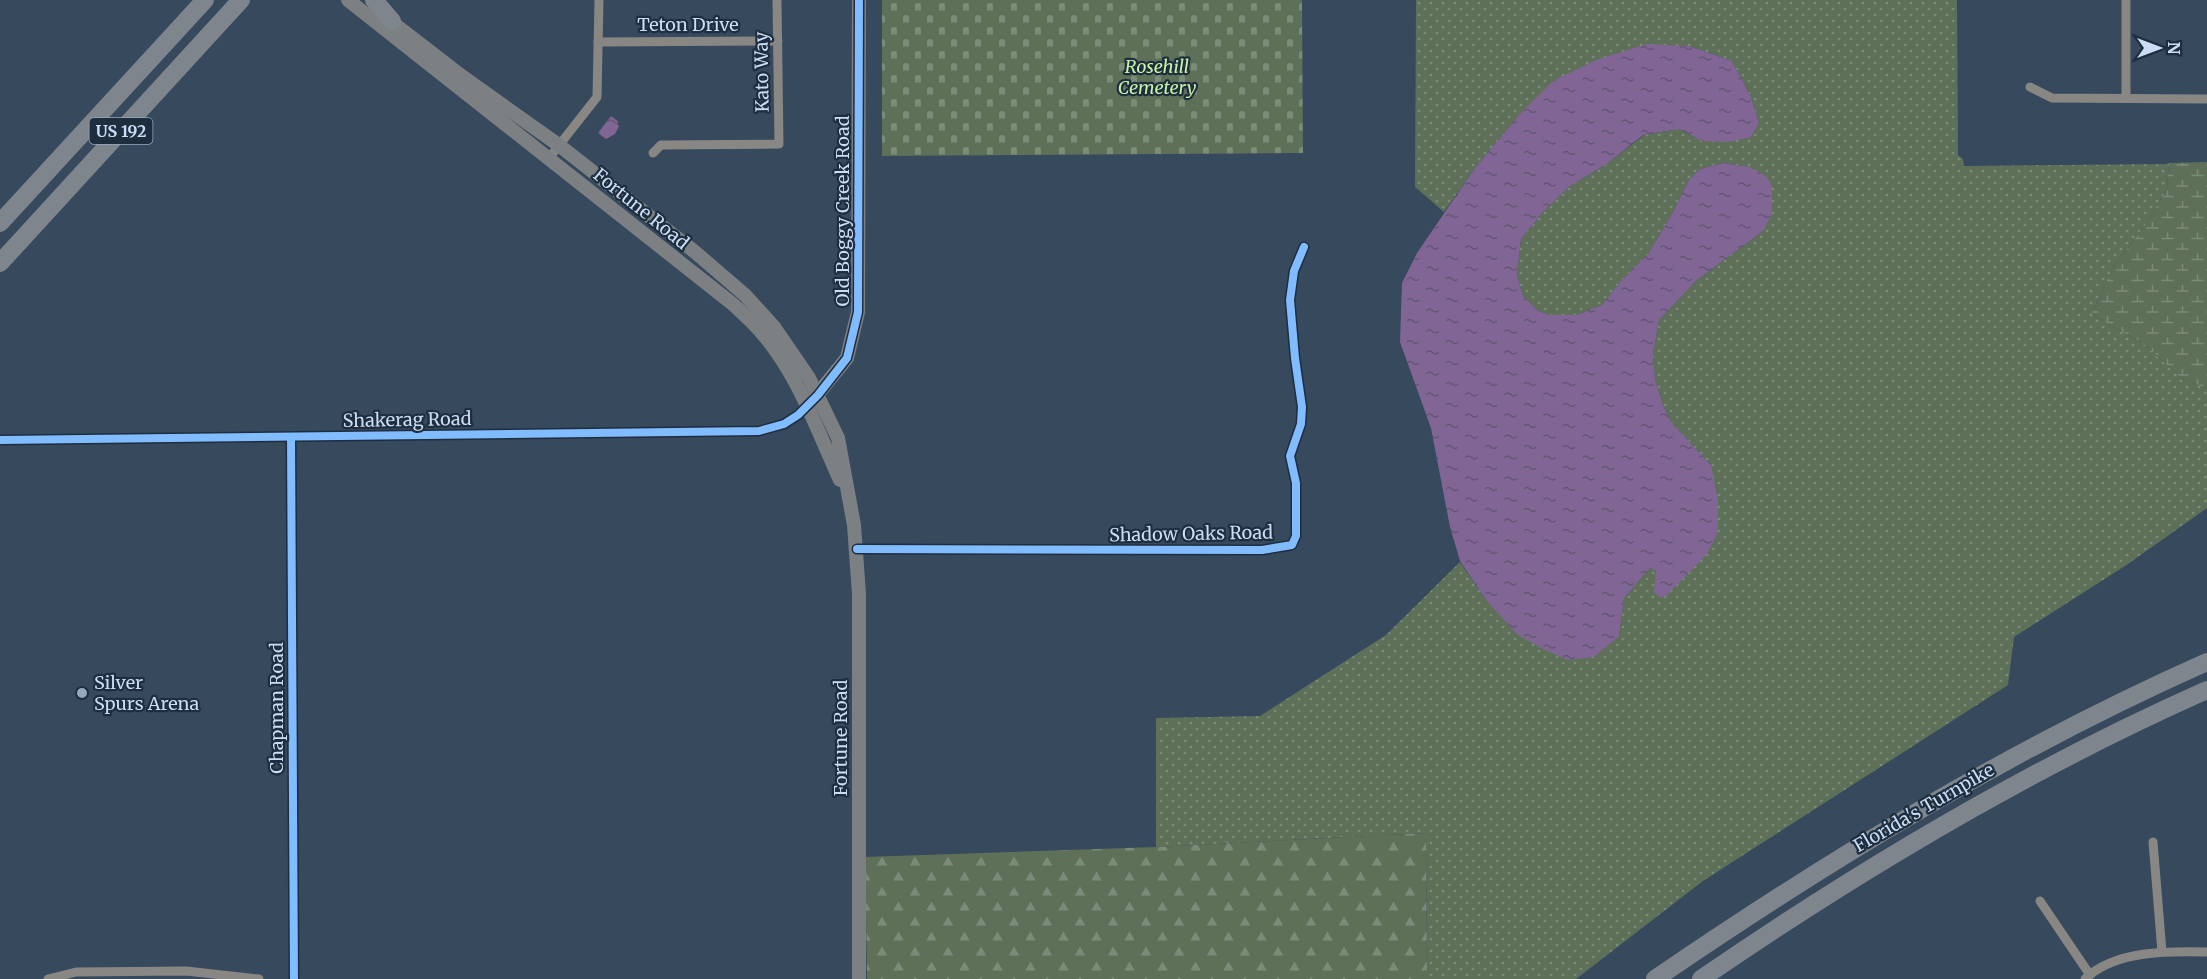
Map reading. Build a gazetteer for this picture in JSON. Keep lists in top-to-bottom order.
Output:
{
  "streets": {
    "highway": ["US 192", "Florida's Turnpike"],
    "main road": ["Fortune Road", "Old Boggy Creek Road"],
    "street": [
      "Teton Drive",
      "Kato Way",
      "Shakerag Road",
      "Shadow Oaks Road",
      "Chapman Road"
    ]
  },
  "crossings": [
    ["Teton Drive", "Kato Way"],
    ["Fortune Road", "Old Boggy Creek Road"],
    ["Fortune Road", "Shakerag Road"],
    ["Fortune Road", "Shadow Oaks Road"],
    ["Old Boggy Creek Road", "Shakerag Road"],
    ["Shakerag Road", "Chapman Road"]
  ],
  "parks": ["Rosehill Cemetery"],
  "places": ["Silver Spurs Arena"],
  "north": "right"
}
